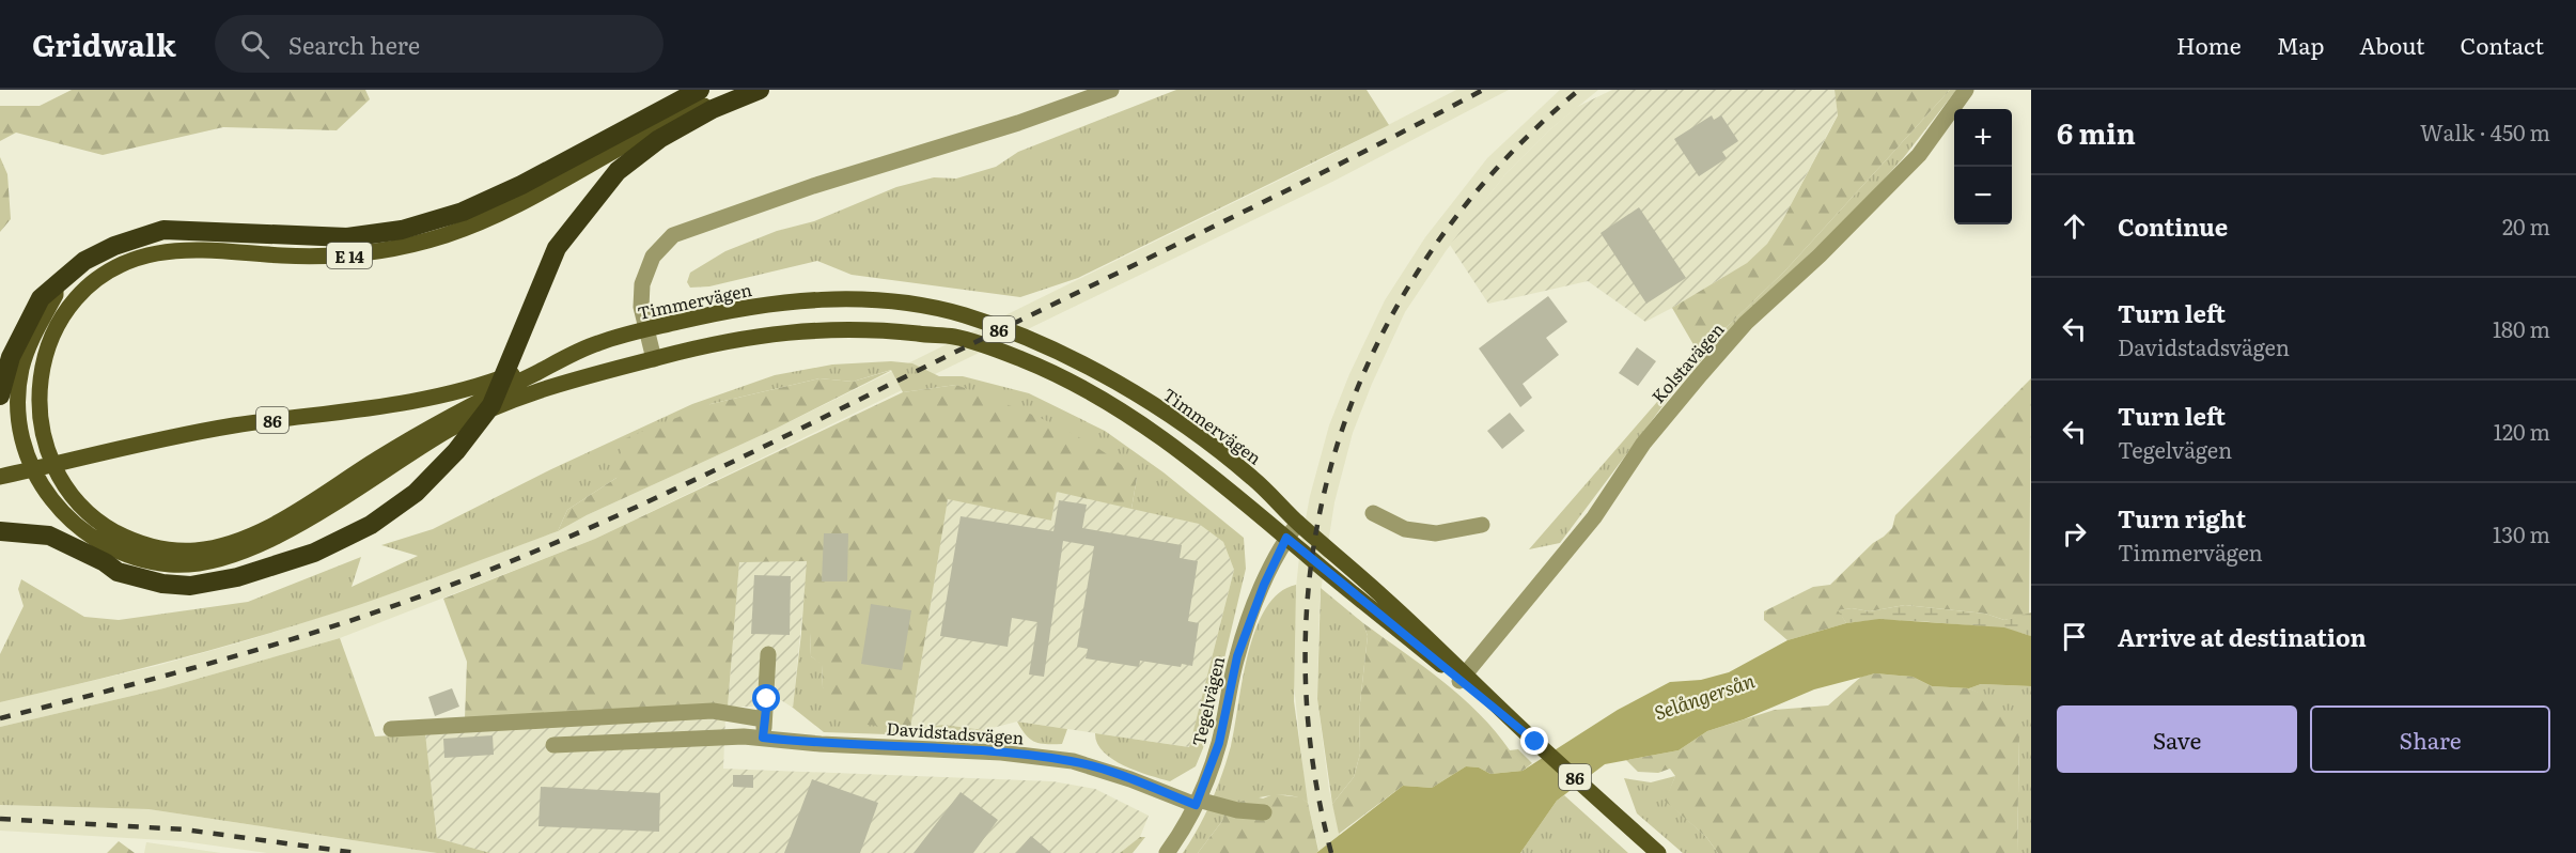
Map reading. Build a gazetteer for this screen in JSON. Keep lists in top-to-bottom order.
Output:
{
  "streets": {
    "highway": ["E 14"],
    "main road": ["Timmervägen", "86"],
    "street": ["Kolstavägen", "Tegelvägen", "Davidstadsvägen"]
  },
  "crossings": [
    ["E 14", "86"],
    ["Timmervägen", "86"],
    ["Timmervägen", "Kolstavägen"],
    ["Timmervägen", "Tegelvägen"],
    ["Tegelvägen", "Davidstadsvägen"]
  ],
  "water": ["Selångersån"],
  "page": {
    "header": "Gridwalk",
    "search": "Search here",
    "nav": [
      "Home",
      "Map",
      "About",
      "Contact"
    ],
    "heading": ["6 min", "Walk · 450 m"],
    "map_buttons": ["+", "−"],
    "list": [
      ["Continue", "20 m"],
      ["Turn left", "Davidstadsvägen", "180 m"],
      ["Turn left", "Tegelvägen", "120 m"],
      ["Turn right", "Timmervägen", "130 m"],
      "Arrive at destination"
    ],
    "buttons": ["Save", "Share"]
  }
}
